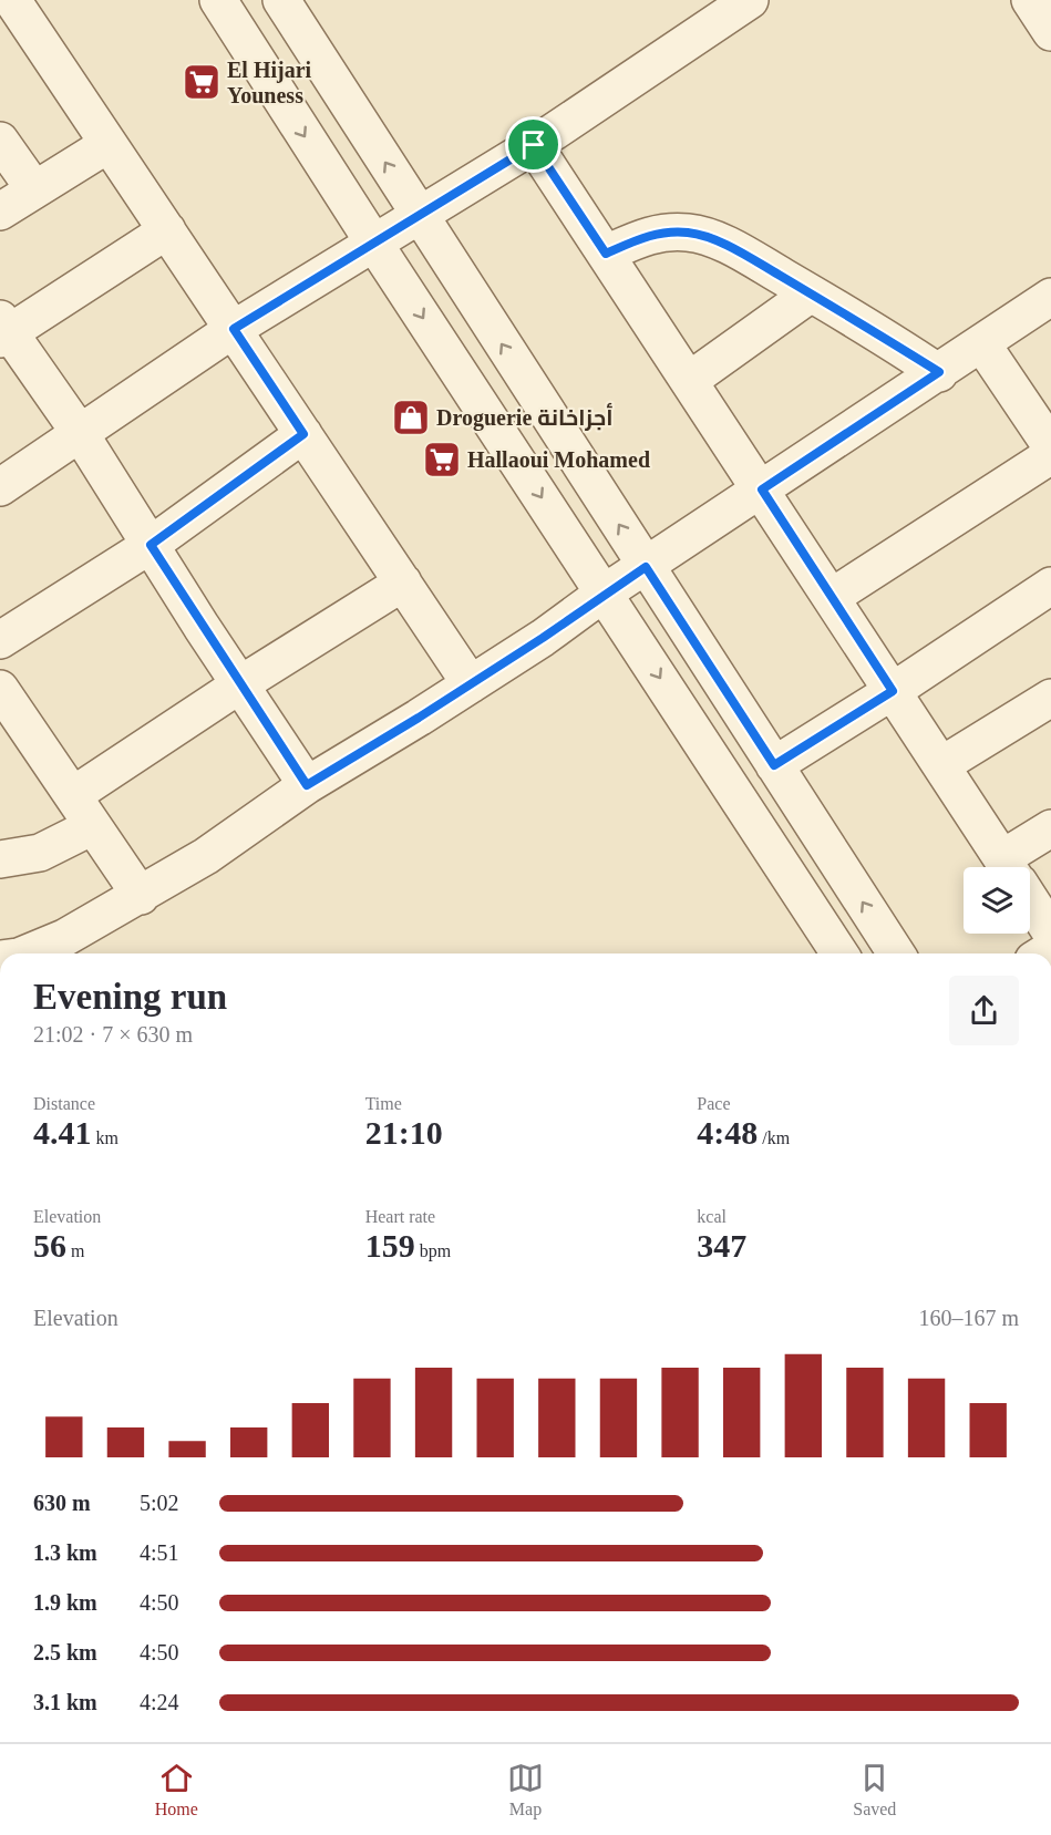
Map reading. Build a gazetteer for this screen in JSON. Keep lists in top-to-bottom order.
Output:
{
  "places": {
    "supermarket": ["El Hijari Youness", "Hallaoui Mohamed"],
    "shop": ["Droguerie أجزاخانة"]
  },
  "page": {
    "heading": ["Evening run", "21:02 · 7 × 630 m"],
    "stats": [
      ["Distance", "4.41 km"],
      ["Time", "21:10"],
      ["Pace", "4:48 /km"],
      ["Elevation", "56 m"],
      ["Heart rate", "159 bpm"],
      ["kcal", "347"]
    ],
    "chart": ["Elevation", "160–167 m"],
    "list": [
      {
        "name": "630 m",
        "note": "5:02"
      },
      {
        "name": "1.3 km",
        "note": "4:51"
      },
      {
        "name": "1.9 km",
        "note": "4:50"
      },
      {
        "name": "2.5 km",
        "note": "4:50"
      },
      {
        "name": "3.1 km",
        "note": "4:24"
      }
    ],
    "tabs": ["Home", "Map", "Saved"]
  }
}
